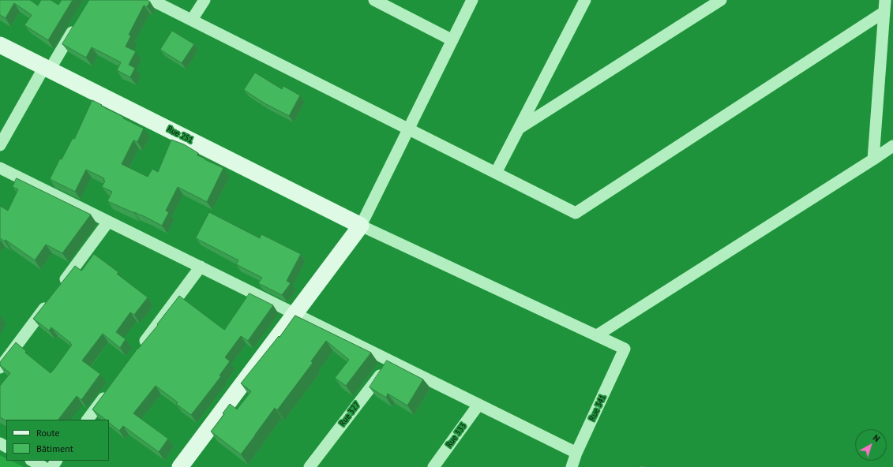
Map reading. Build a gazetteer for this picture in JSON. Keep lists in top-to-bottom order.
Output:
{
  "streets": {
    "main road": ["Rue 251"],
    "street": ["Rue 341", "Rue 327", "Rue 333"]
  },
  "legend": ["Route", "Bâtiment"],
  "north": "top right"
}
